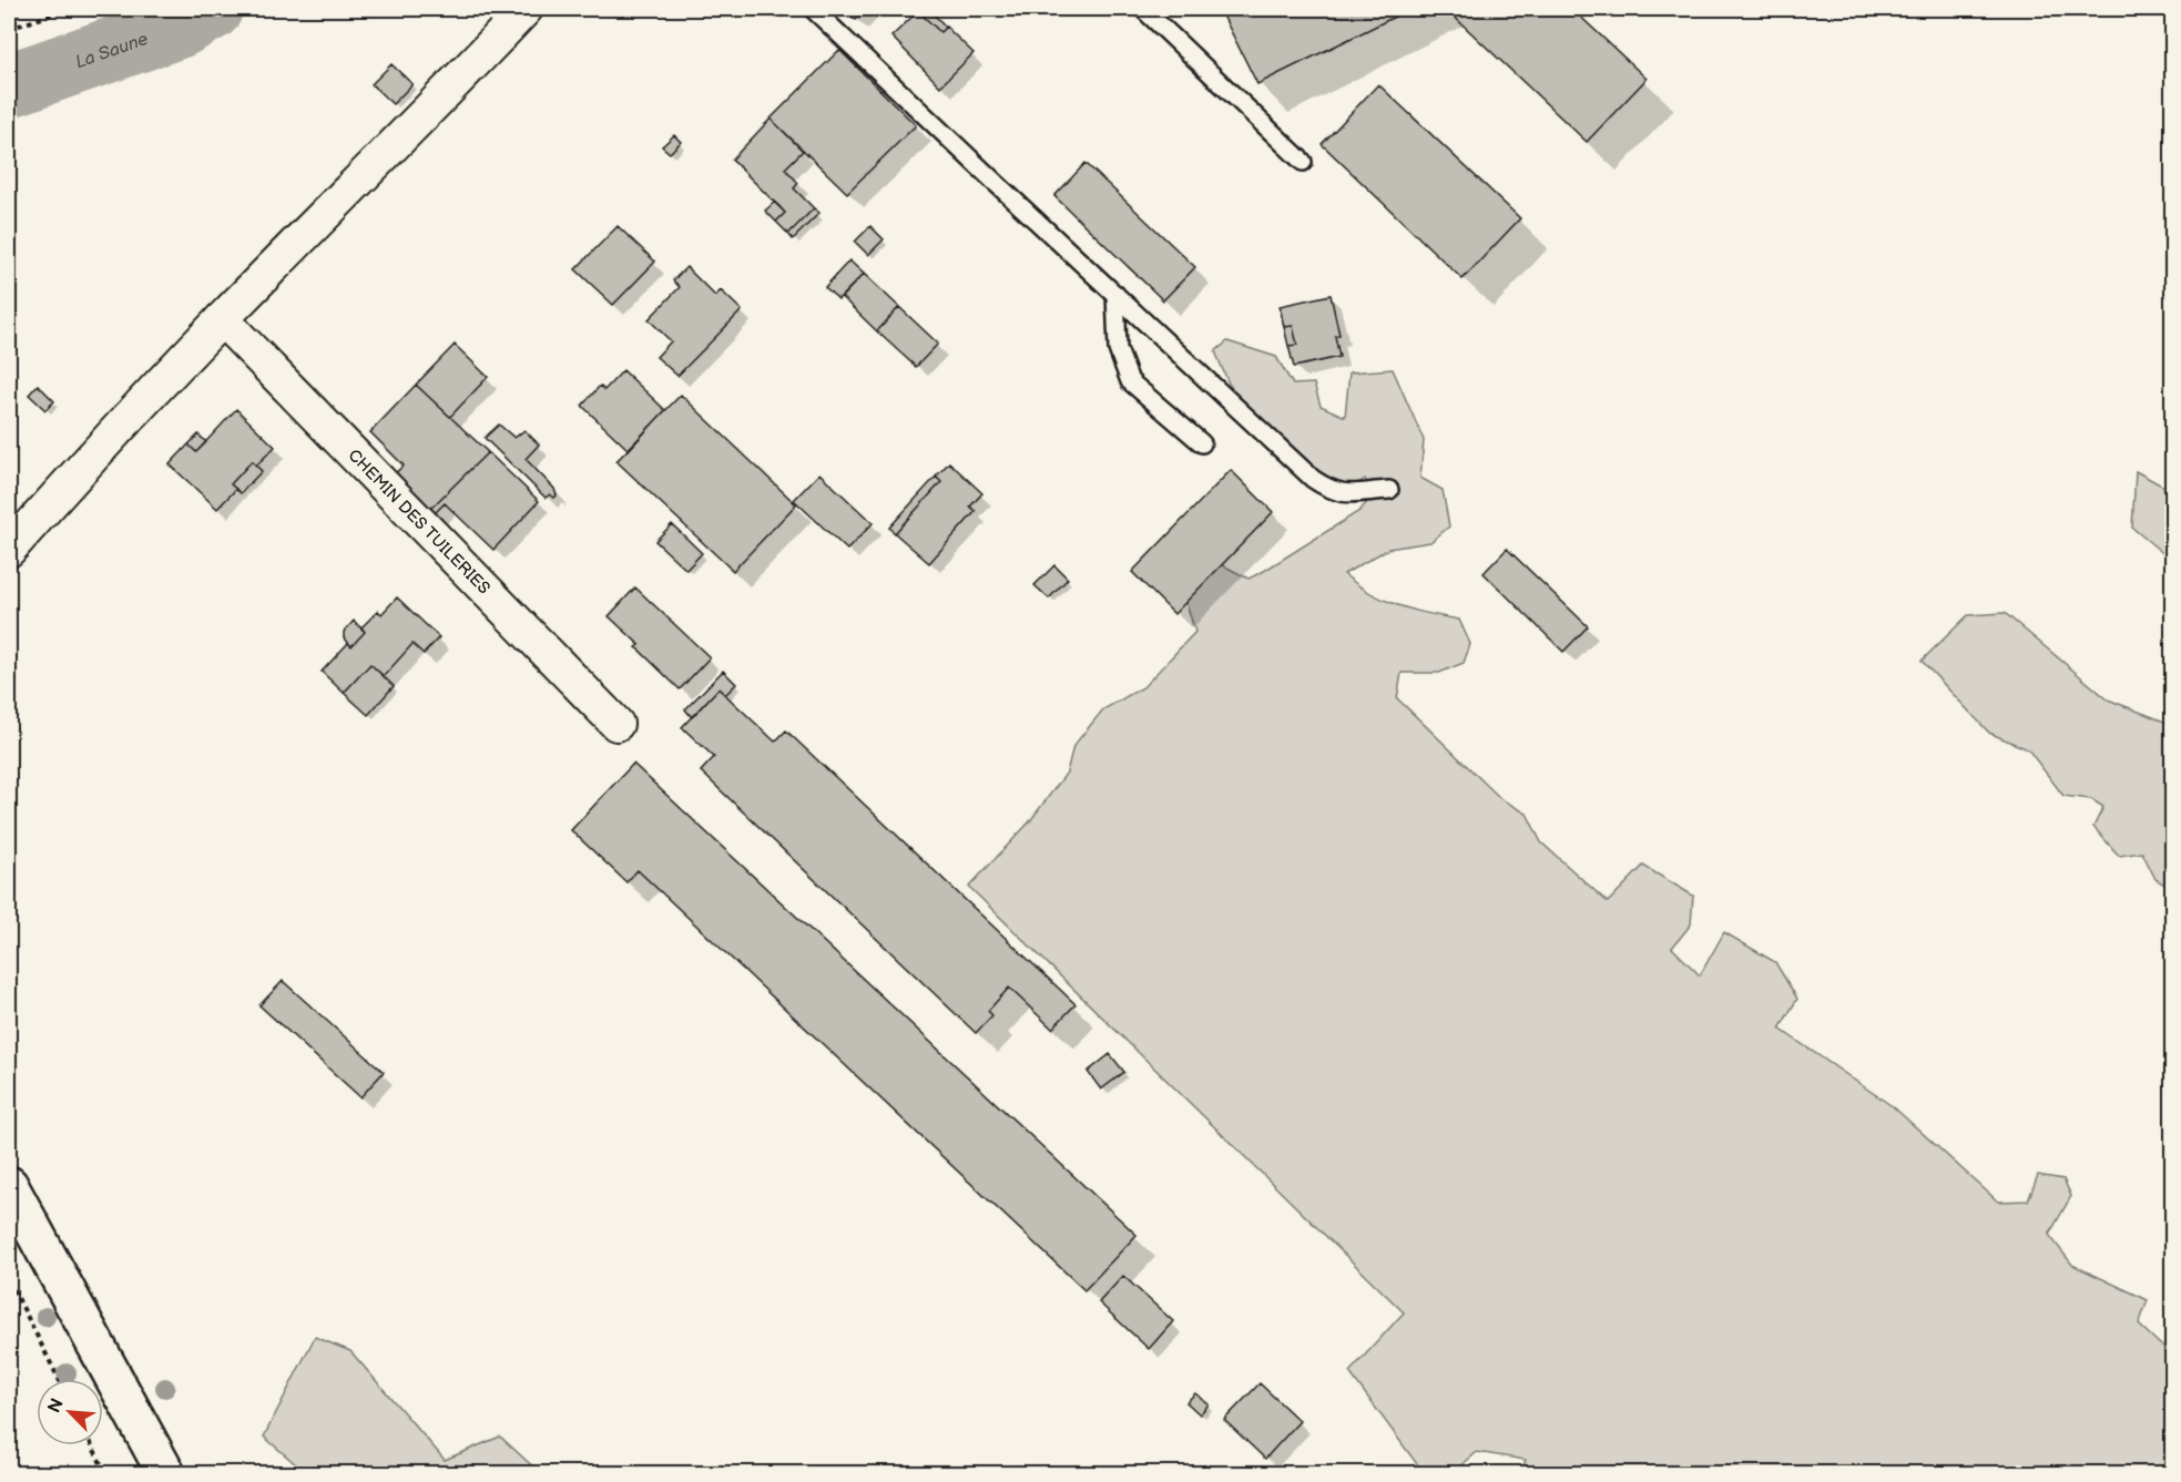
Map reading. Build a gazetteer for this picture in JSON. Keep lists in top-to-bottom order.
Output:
{
  "streets": {
    "street": ["CHEMIN DES TUILERIES"]
  },
  "water": ["La Saune"],
  "north": "top left"
}
